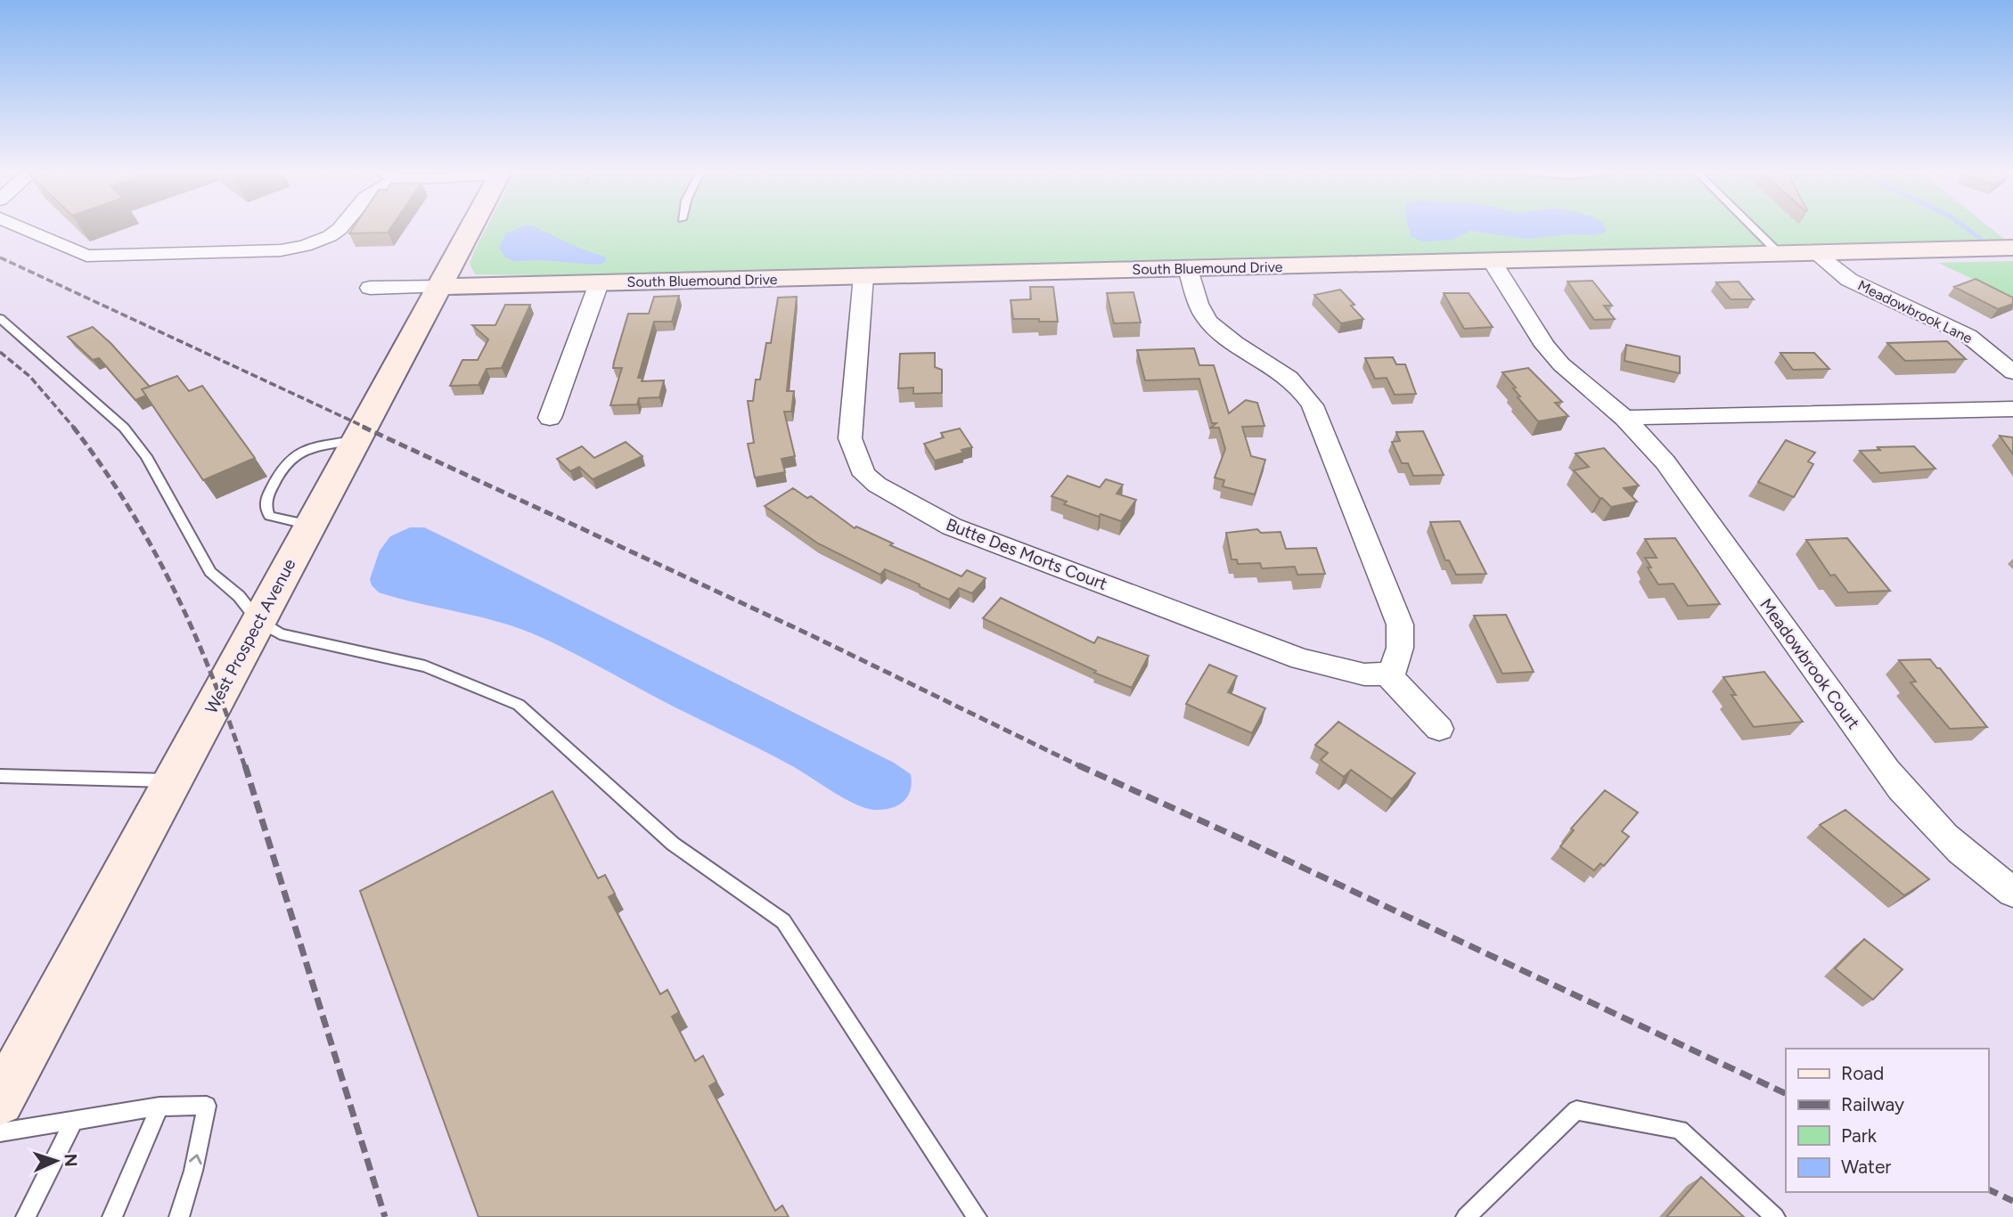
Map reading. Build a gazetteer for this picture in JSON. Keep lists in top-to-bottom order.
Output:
{
  "streets": {
    "main road": ["South Bluemound Drive", "West Prospect Avenue"],
    "street": ["Meadowbrook Lane", "Butte Des Morts Court", "Meadowbrook Court"]
  },
  "crossings": [
    ["South Bluemound Drive", "Meadowbrook Lane"],
    ["South Bluemound Drive", "Butte Des Morts Court"],
    ["South Bluemound Drive", "West Prospect Avenue"],
    ["South Bluemound Drive", "Meadowbrook Court"]
  ],
  "legend": [
    "Road",
    "Railway",
    "Park",
    "Water"
  ],
  "north": "right"
}
